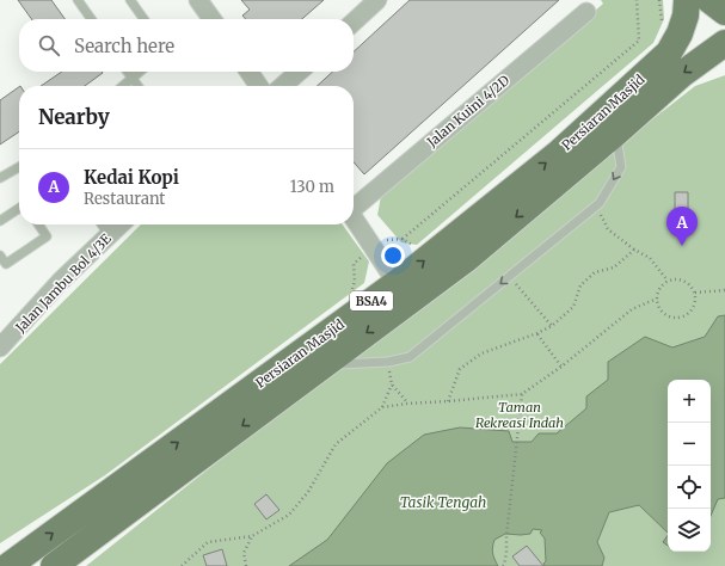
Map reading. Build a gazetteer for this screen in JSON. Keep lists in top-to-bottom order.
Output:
{
  "streets": {
    "main road": ["Persiaran Masjid", "BSA4"],
    "street": ["Jalan Kuini 4/2D", "Jalan Jambu Bol 4/3E"]
  },
  "water": ["Tasik Tengah"],
  "parks": ["Taman Rekreasi Indah"],
  "page": {
    "search": "Search here",
    "heading": "Nearby",
    "list": [
      {
        "mark": "A",
        "name": "Kedai Kopi",
        "note": "Restaurant",
        "value": "130 m"
      }
    ],
    "pins": "A",
    "map_buttons": ["+", "−"]
  }
}
